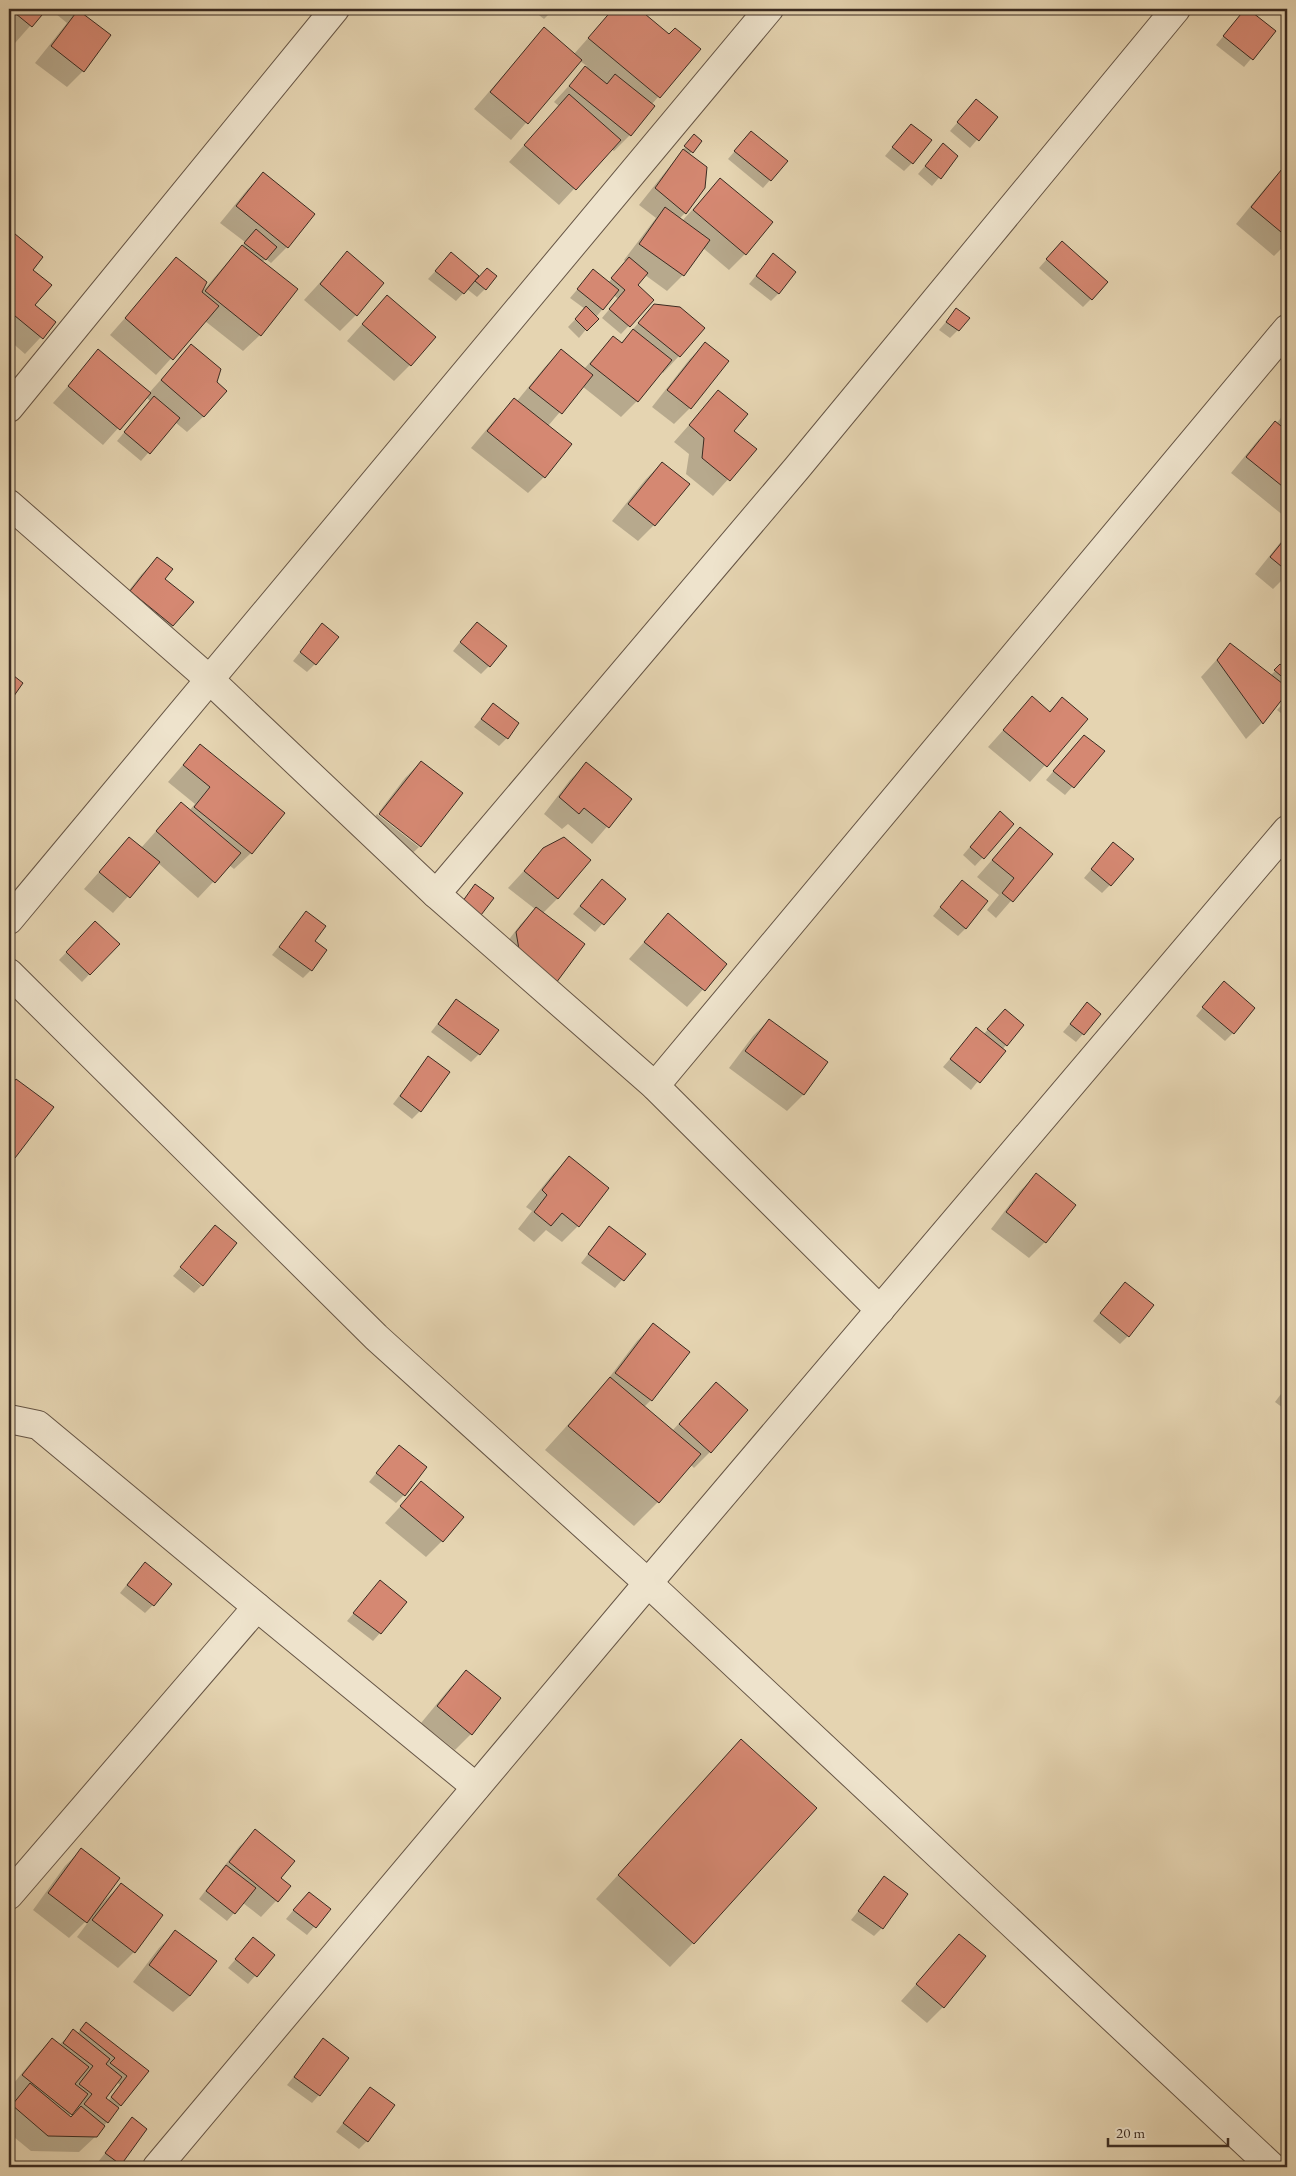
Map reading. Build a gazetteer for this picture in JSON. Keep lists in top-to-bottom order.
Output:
{
  "scale_bar": "20 m"
}
